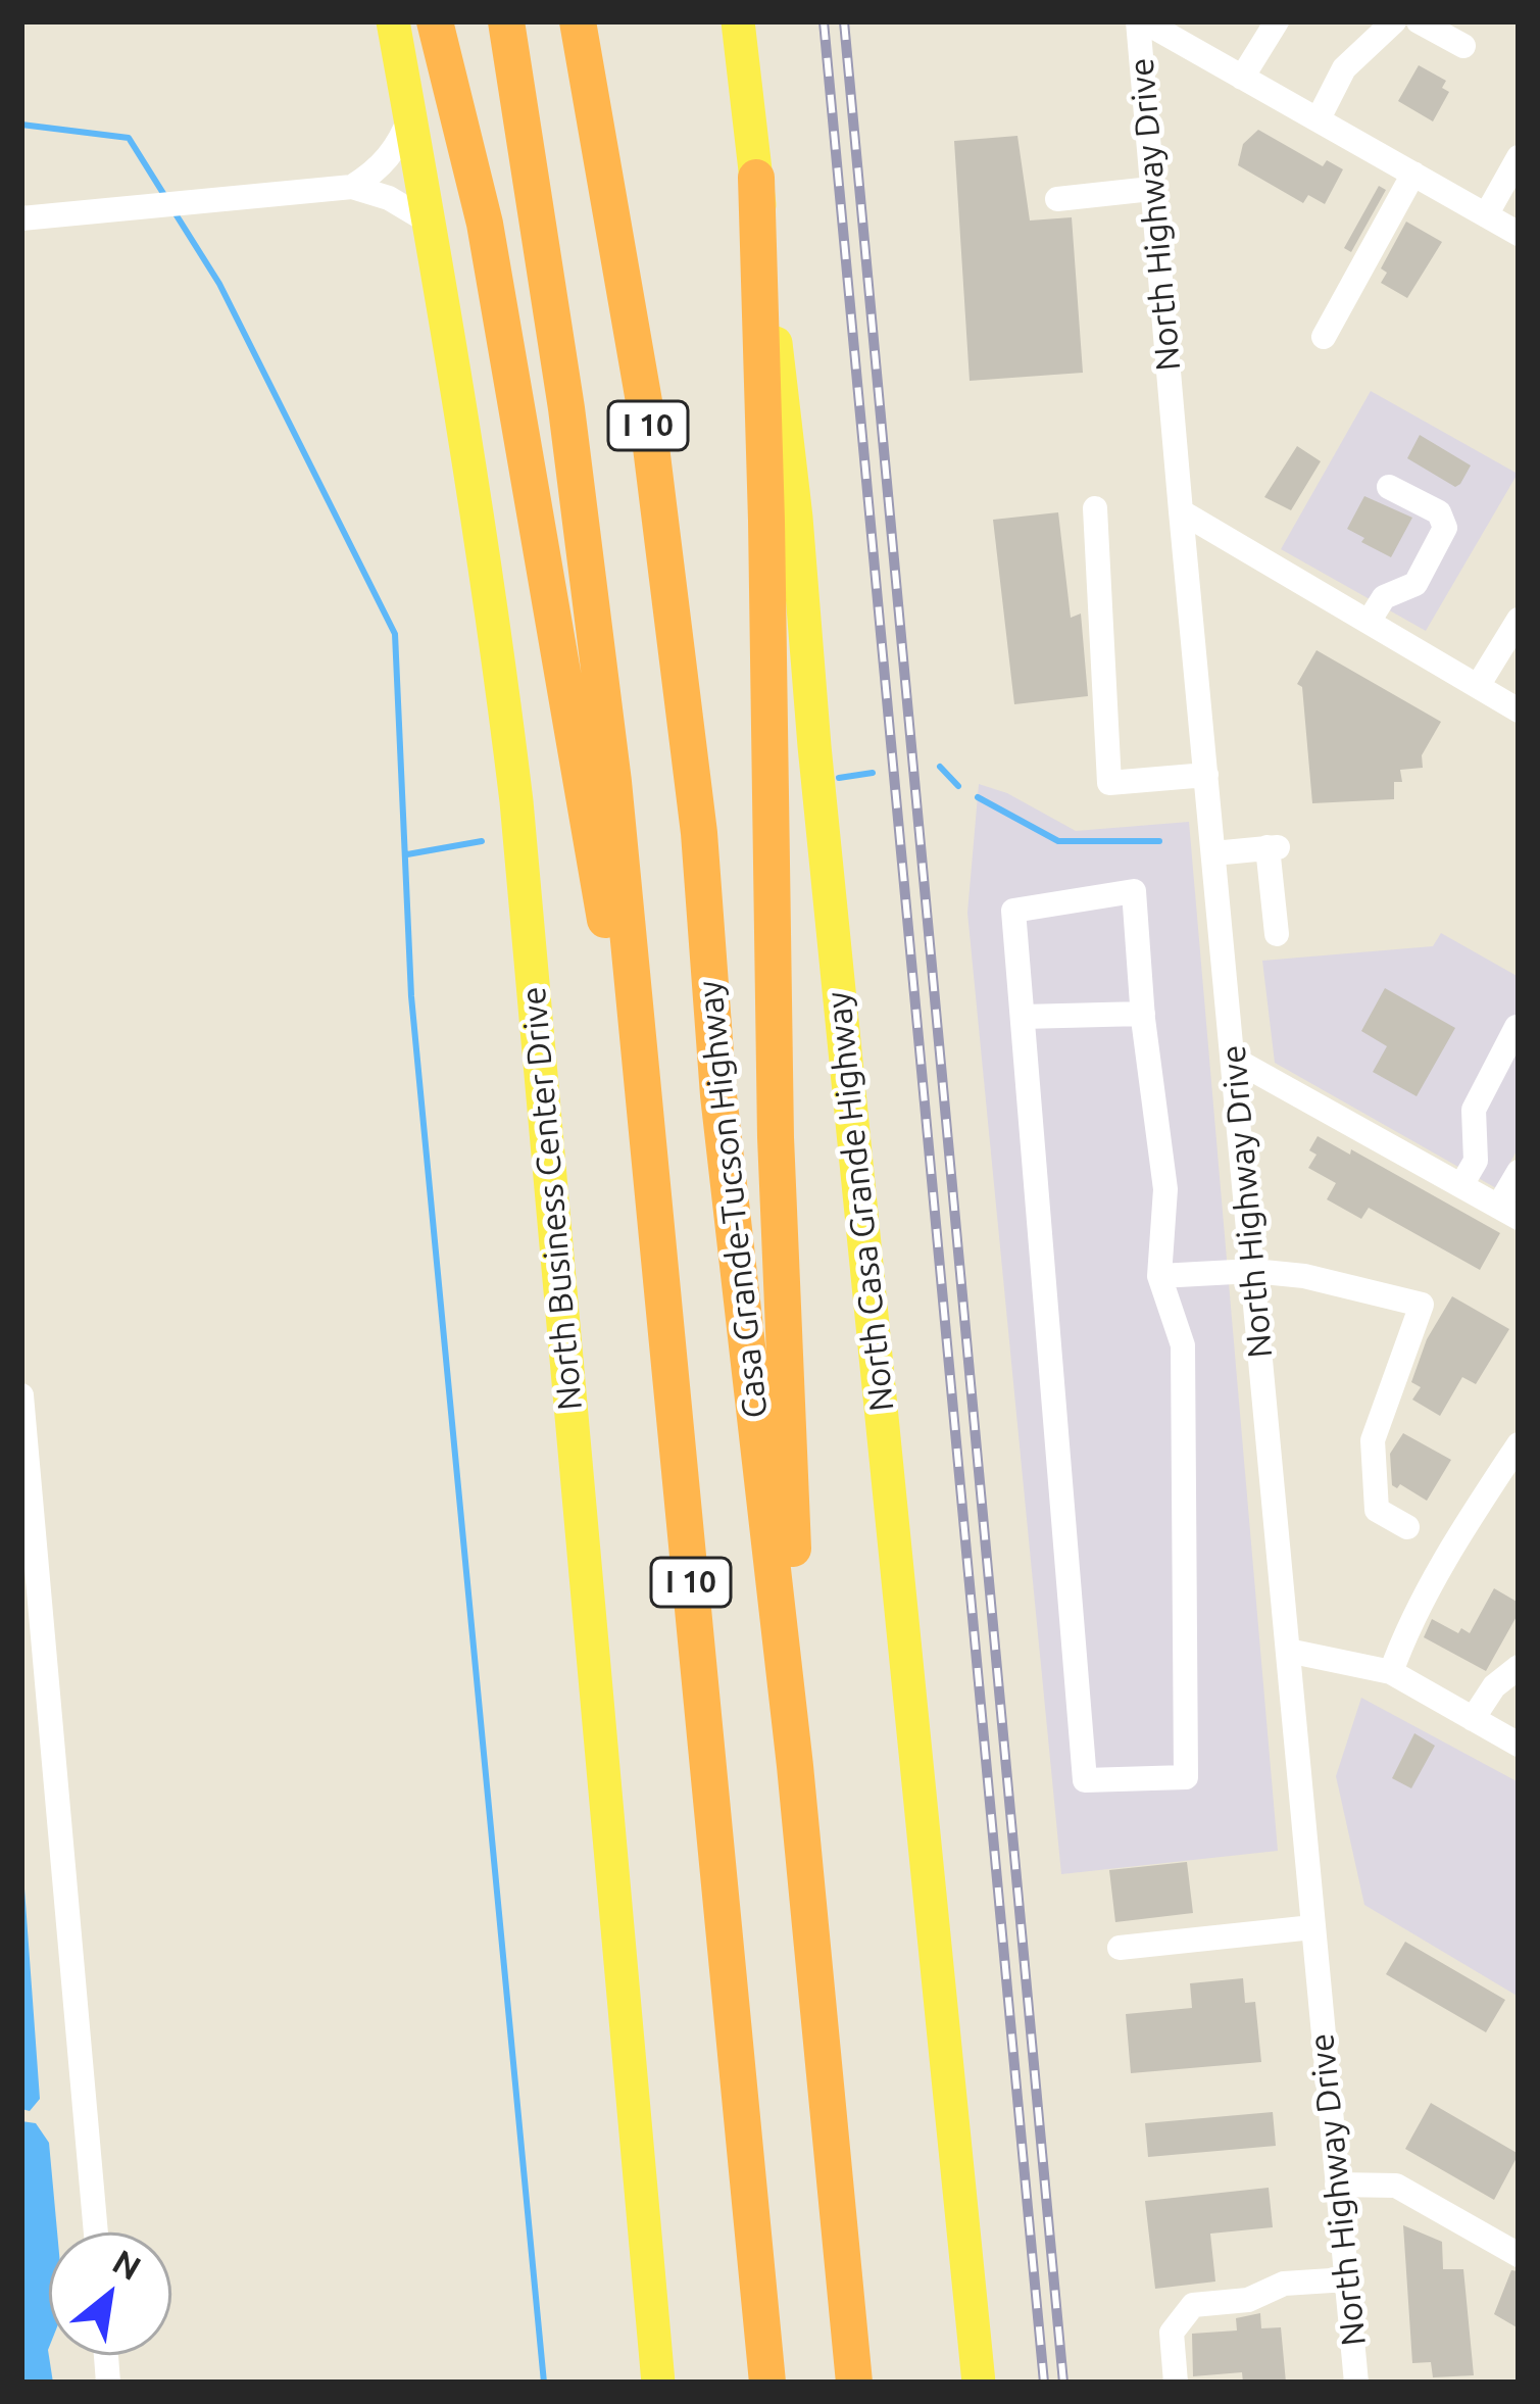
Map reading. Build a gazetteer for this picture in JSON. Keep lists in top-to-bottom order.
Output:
{
  "streets": {
    "highway": ["I 10", "Casa Grande-Tucson Highway"],
    "main road": ["North Business Center Drive", "North Casa Grande Highway"],
    "street": ["North Highway Drive"]
  },
  "north": "top right"
}
